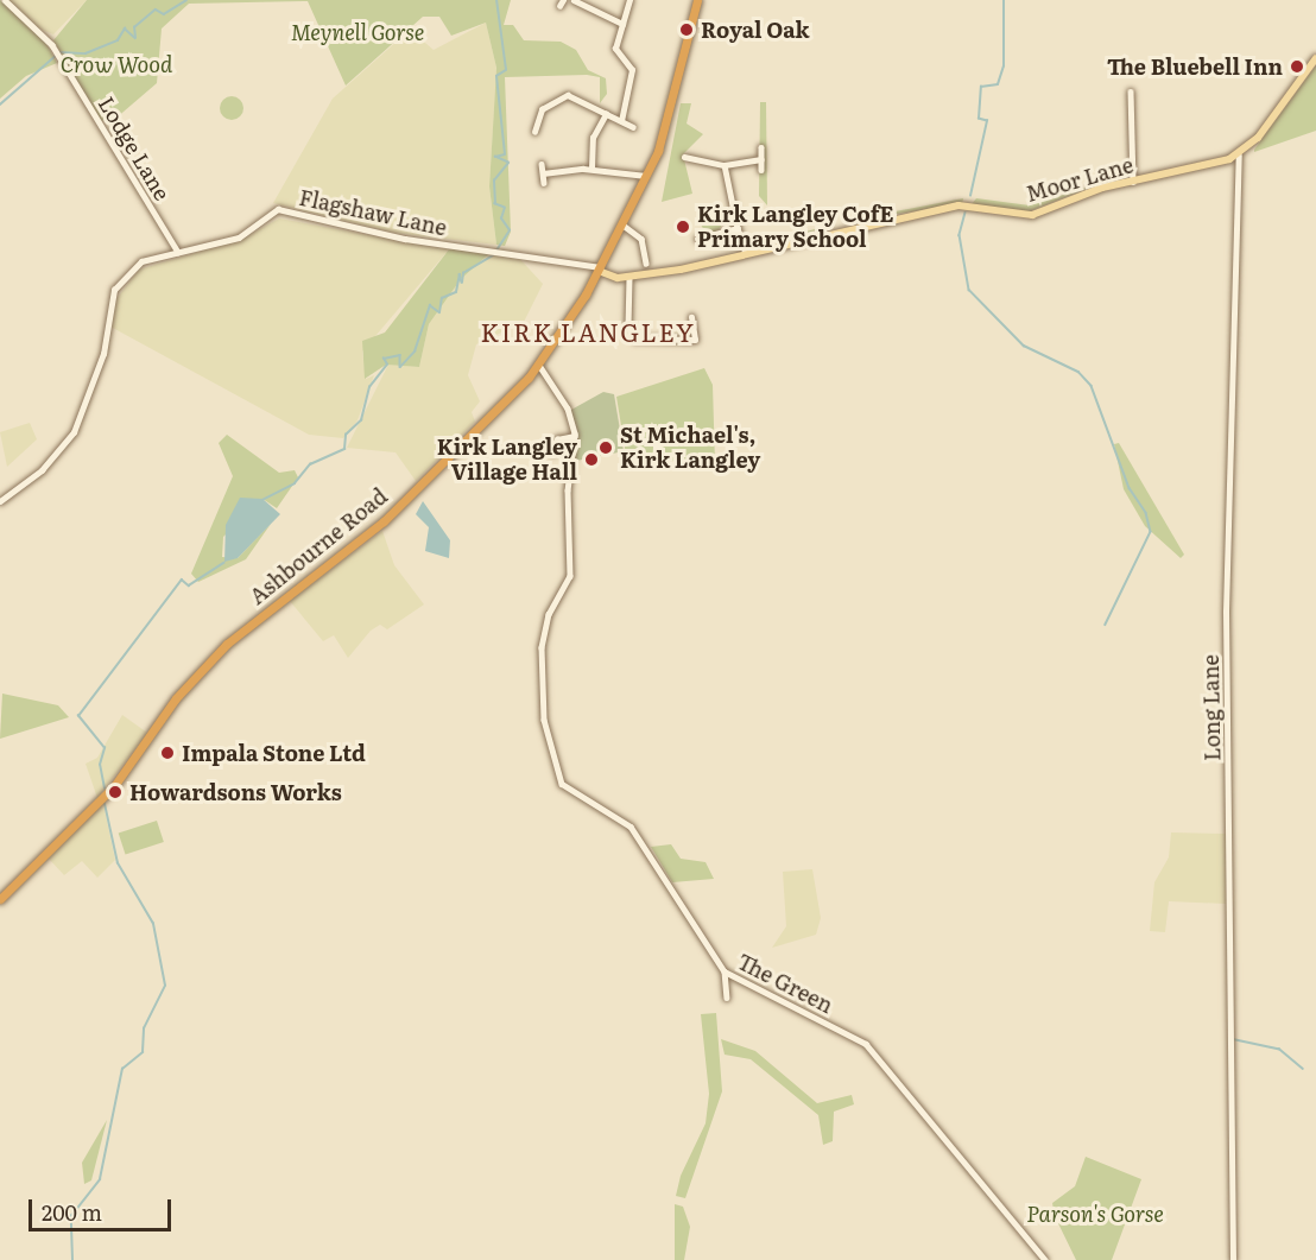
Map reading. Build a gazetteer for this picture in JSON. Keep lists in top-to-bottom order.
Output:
{
  "streets": {
    "highway": ["Ashbourne Road"],
    "main road": ["Moor Lane"],
    "street": [
      "Lodge Lane",
      "Flagshaw Lane",
      "Long Lane",
      "The Green"
    ]
  },
  "crossings": [
    ["Lodge Lane", "Flagshaw Lane"],
    ["Moor Lane", "Flagshaw Lane"],
    ["Moor Lane", "Ashbourne Road"],
    ["Moor Lane", "Long Lane"],
    ["Flagshaw Lane", "Ashbourne Road"]
  ],
  "districts": ["KIRK LANGLEY"],
  "parks": ["Meynell Gorse", "Crow Wood", "Parson's Gorse"],
  "places": [
    "Royal Oak",
    "The Bluebell Inn",
    "Kirk Langley CofE Primary School",
    "St Michael's, Kirk Langley",
    "Kirk Langley Village Hall",
    "Impala Stone Ltd",
    "Howardsons Works"
  ],
  "scale_bar": "200 m"
}
